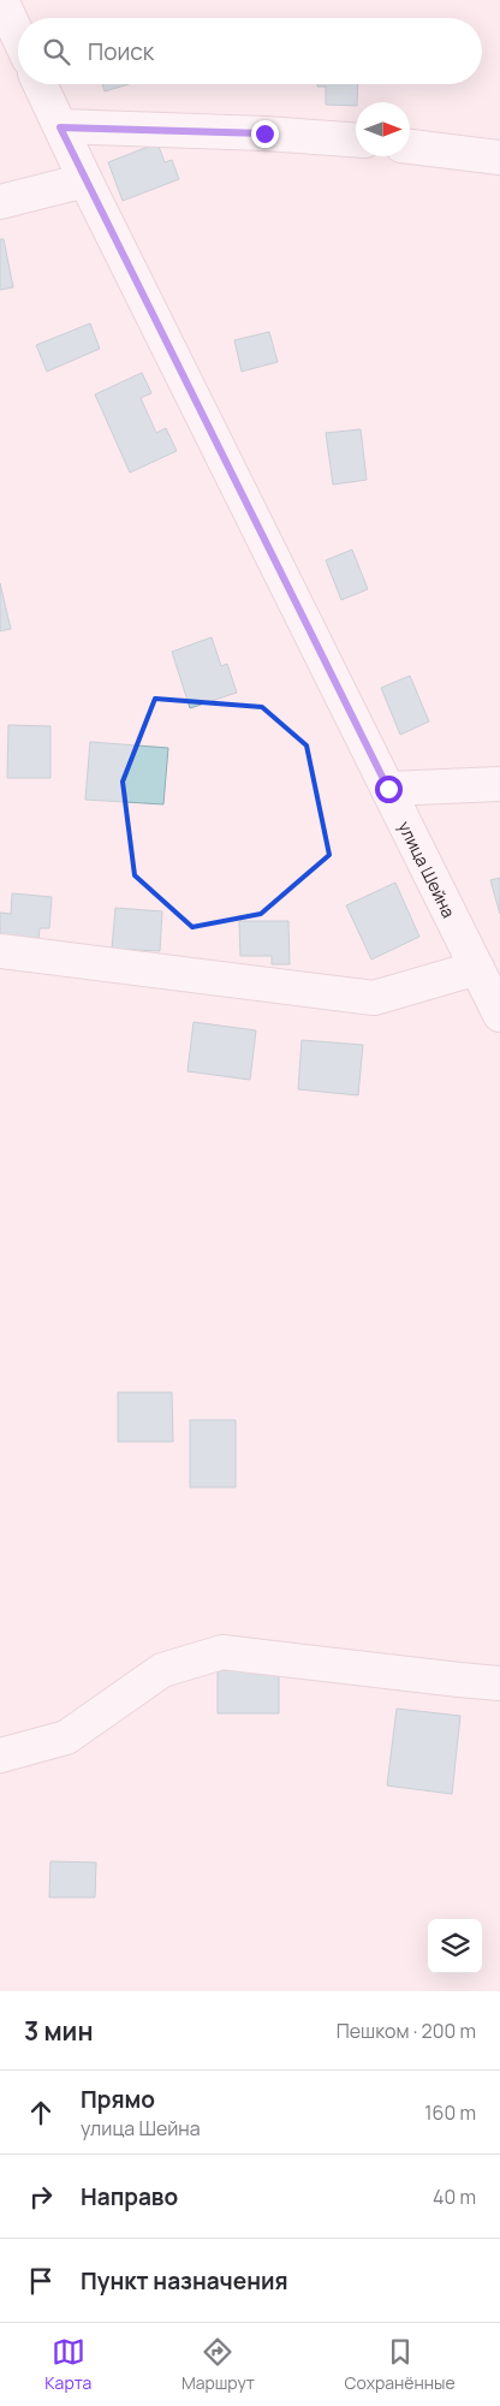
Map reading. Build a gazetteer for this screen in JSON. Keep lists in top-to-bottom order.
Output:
{
  "streets": {
    "street": ["улица Шейна"]
  },
  "north": "right",
  "page": {
    "search": "Поиск",
    "heading": ["3 мин", "Пешком · 200 m"],
    "list": [
      ["Прямо", "улица Шейна", "160 m"],
      ["Направо", "40 m"],
      "Пункт назначения"
    ],
    "nav": ["Карта", "Маршрут", "Сохранённые"]
  }
}
